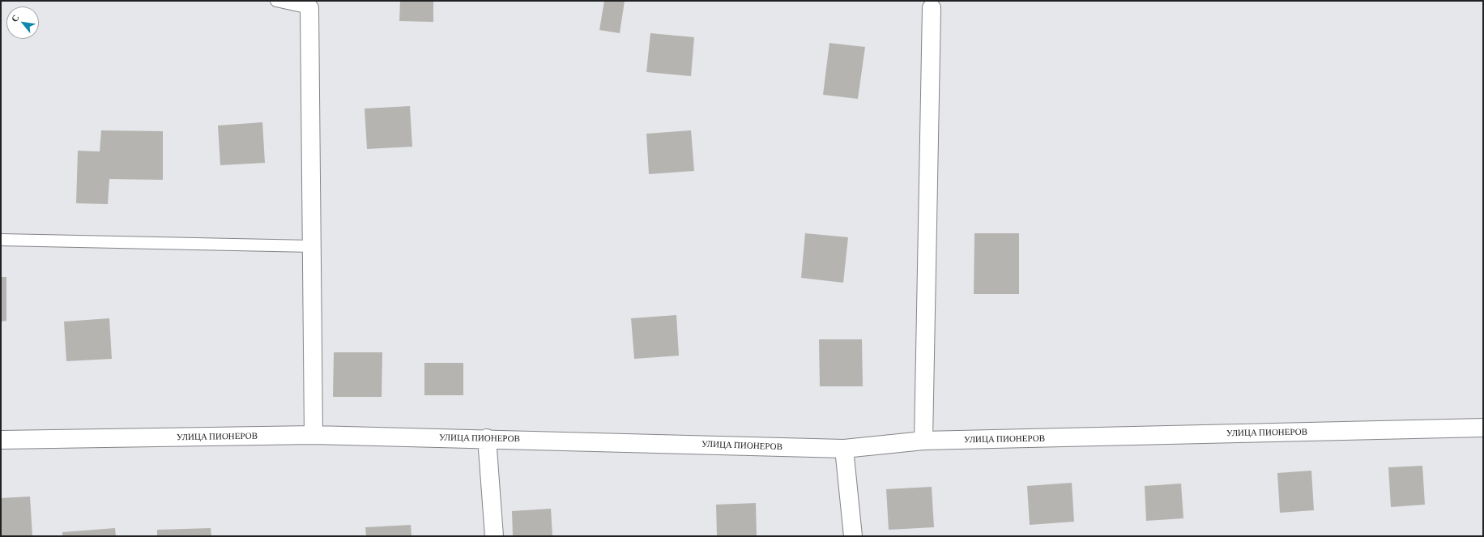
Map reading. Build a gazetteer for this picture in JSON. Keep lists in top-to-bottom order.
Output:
{
  "streets": {
    "street": ["УЛИЦА ПИОНЕРОВ"]
  },
  "north": "top left"
}
